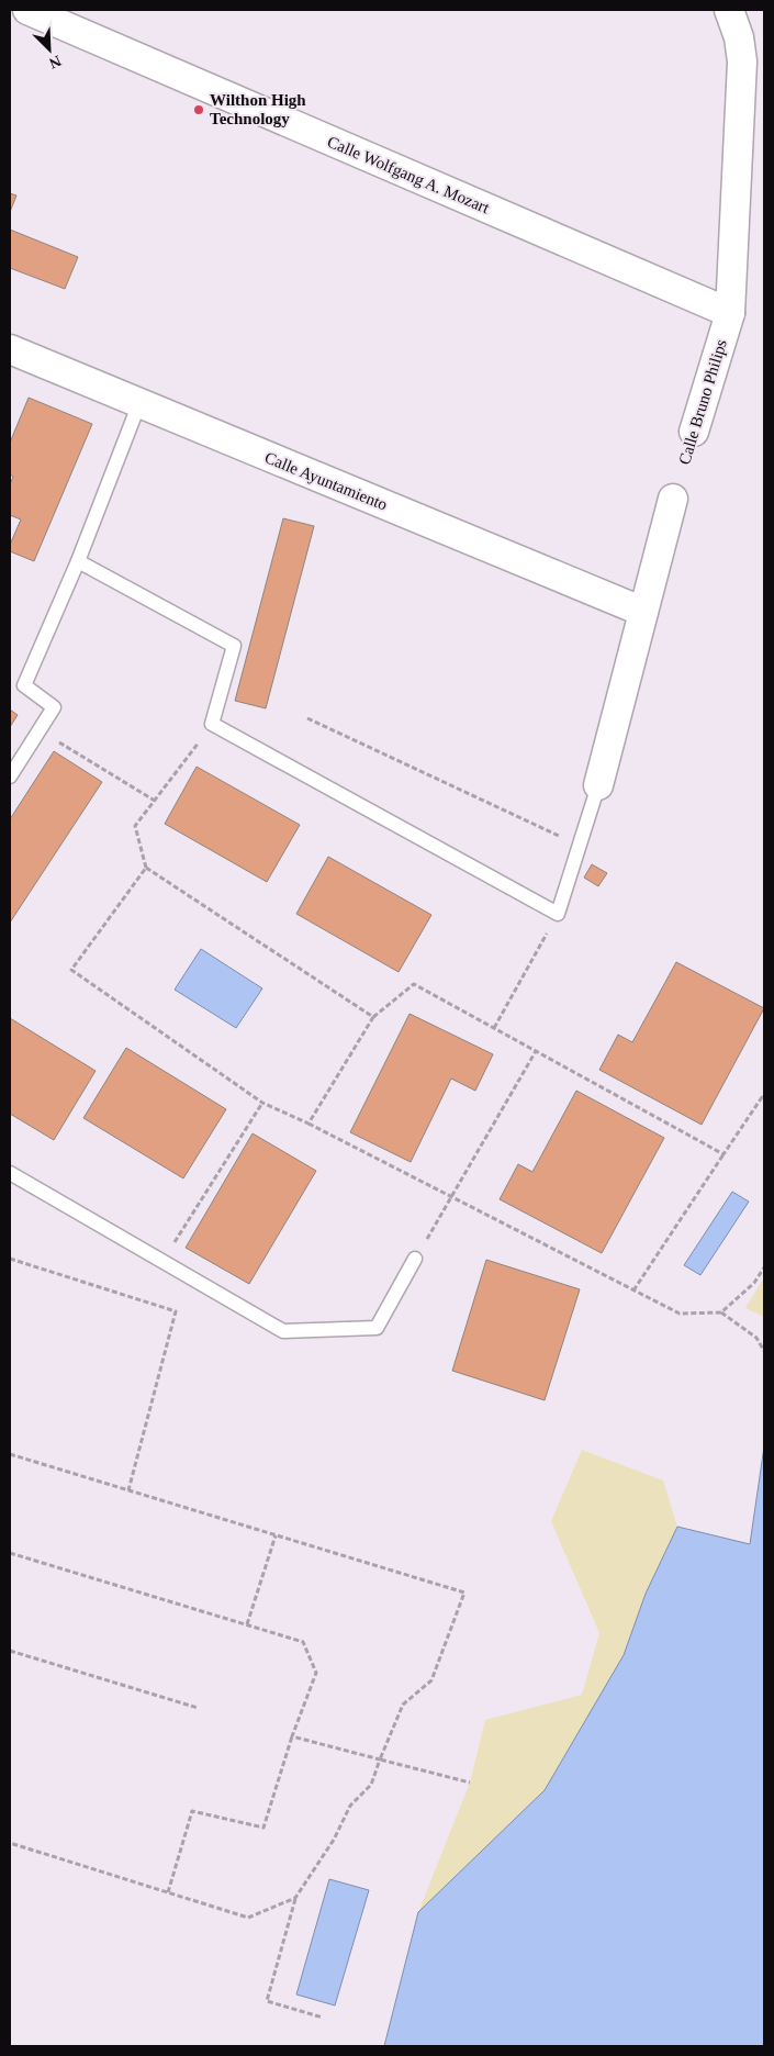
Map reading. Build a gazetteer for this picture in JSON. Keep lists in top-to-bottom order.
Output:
{
  "streets": {
    "street": ["Calle Wolfgang A. Mozart", "Calle Bruno Philips", "Calle Ayuntamiento"]
  },
  "crossings": [
    ["Calle Wolfgang A. Mozart", "Calle Bruno Philips"]
  ],
  "places": ["Wilthon High Technology"],
  "north": "bottom right"
}
